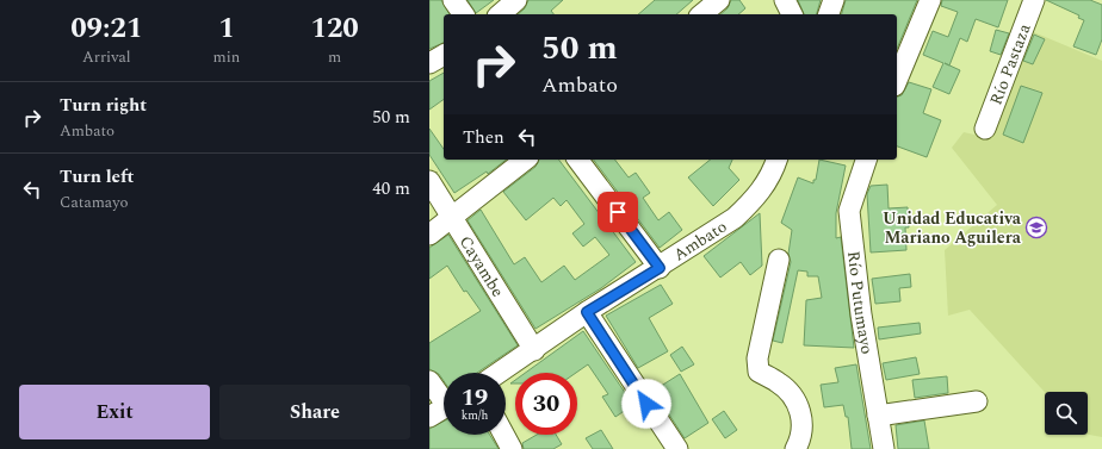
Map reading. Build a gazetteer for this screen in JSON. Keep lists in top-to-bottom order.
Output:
{
  "streets": {
    "street": [
      "Río Pastaza",
      "Ambato",
      "Cayambe",
      "Río Putumayo"
    ]
  },
  "crossings": [
    ["Ambato", "Cayambe"]
  ],
  "places": {
    "school or university": ["Unidad Educativa Mariano Aguilera"]
  },
  "page": {
    "eta": [
      "09:21",
      "Arrival",
      "1",
      "min",
      "120",
      "m"
    ],
    "turn": ["50 m", "Ambato"],
    "list": [
      {
        "name": "Turn right",
        "note": "Ambato",
        "value": "50 m"
      },
      {
        "name": "Turn left",
        "note": "Catamayo",
        "value": "40 m"
      }
    ],
    "then": "Then",
    "speed": "19 km/h",
    "limit": "30",
    "buttons": ["Exit", "Share"]
  }
}
